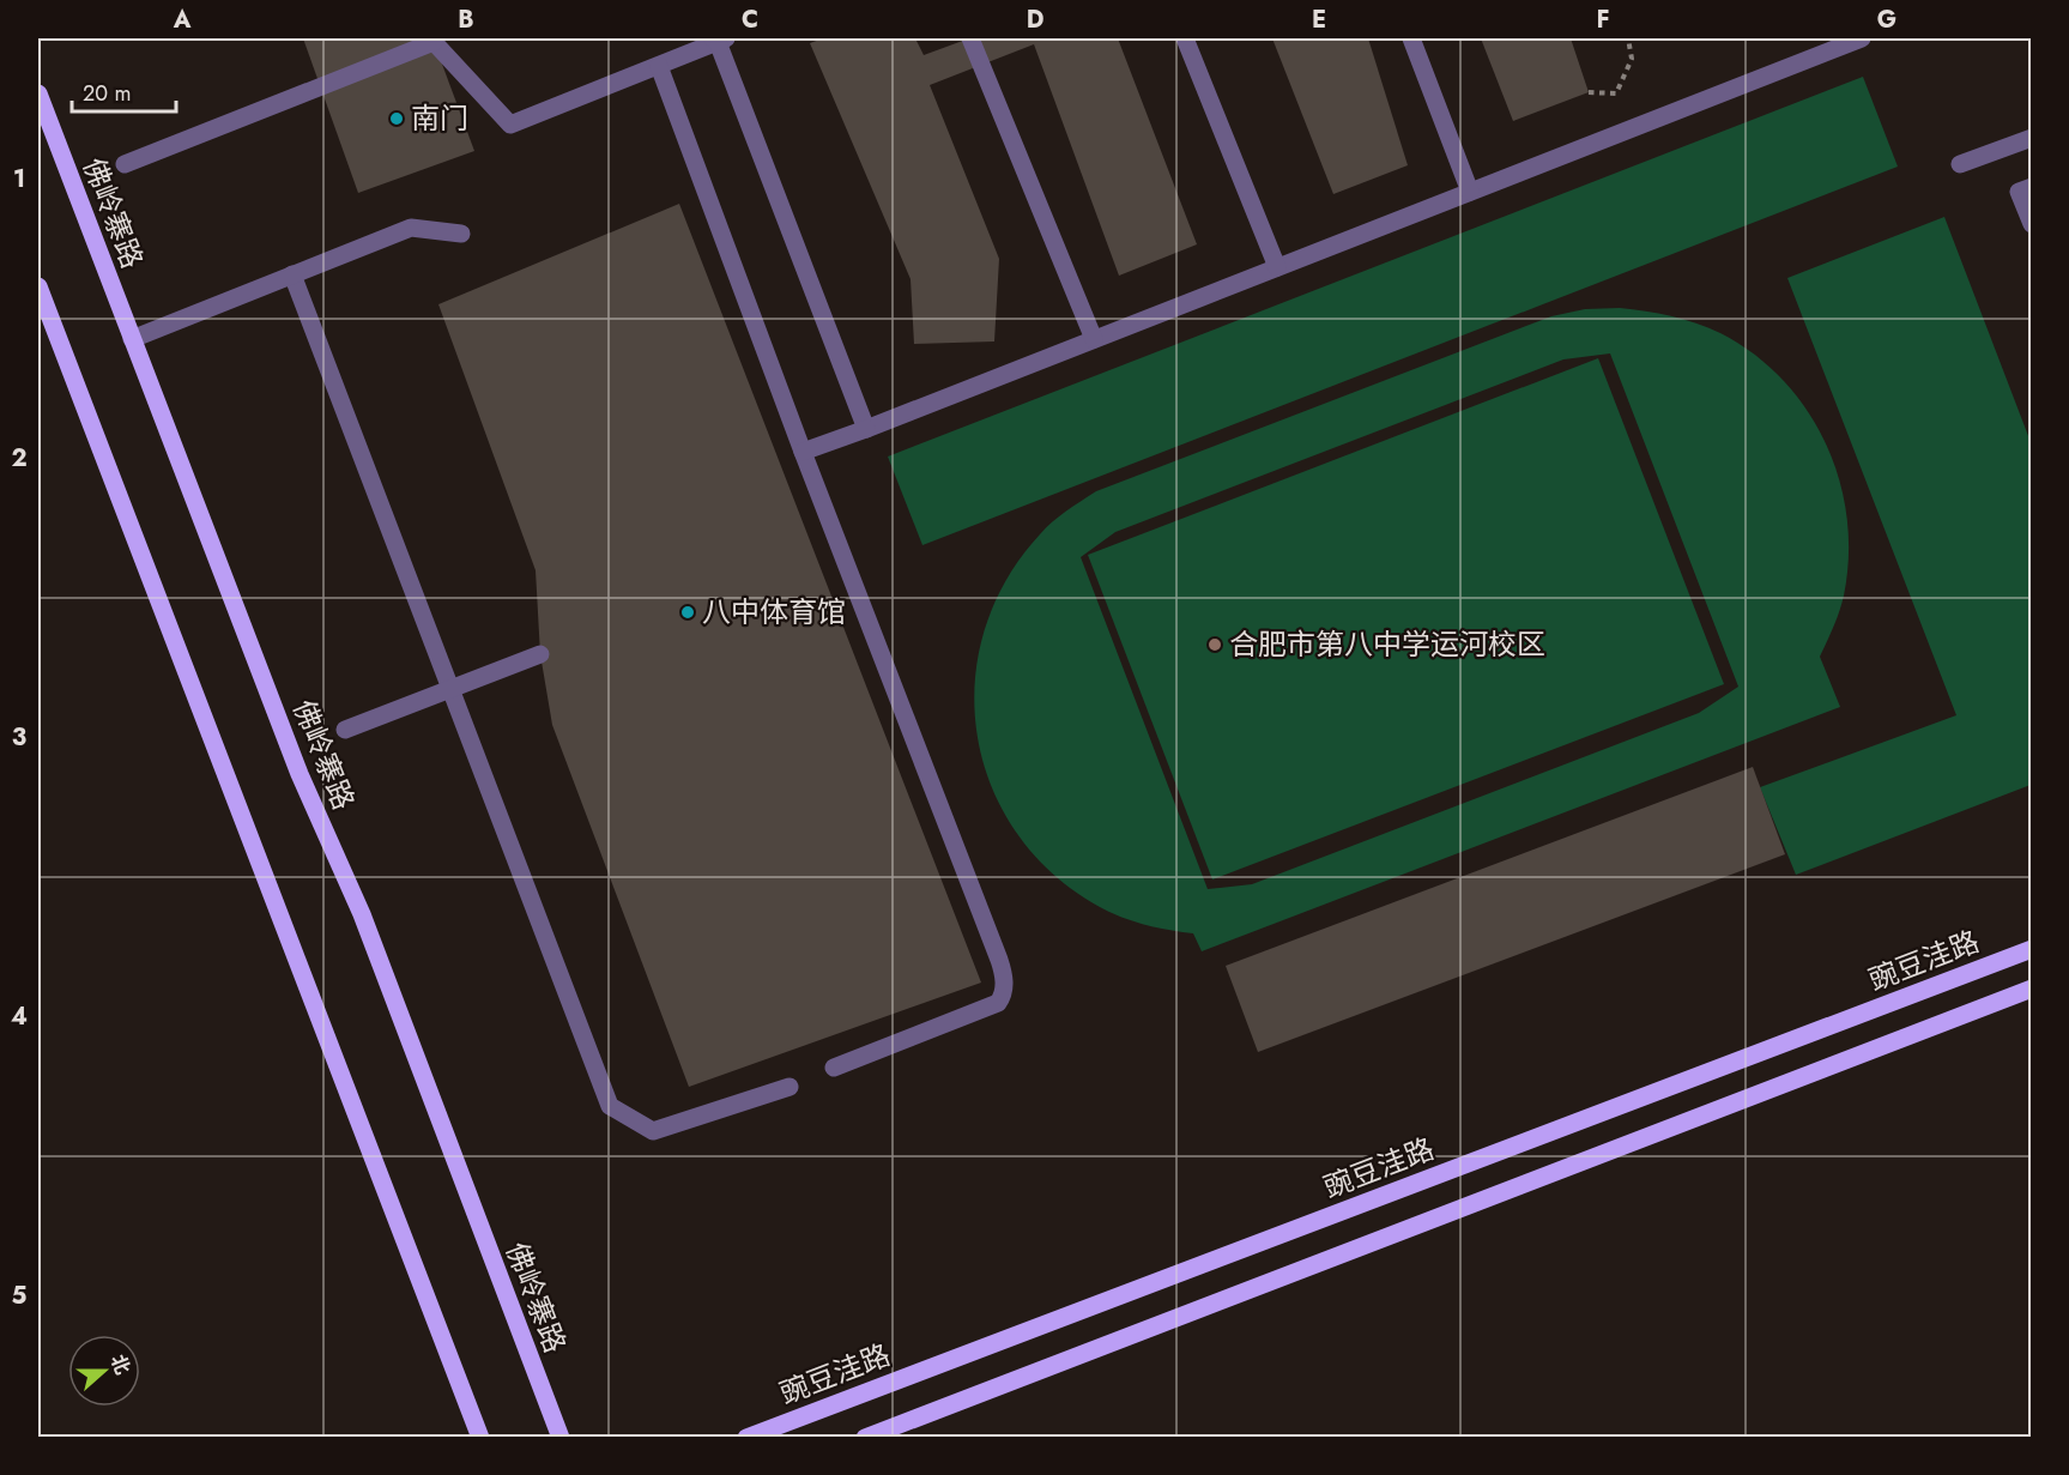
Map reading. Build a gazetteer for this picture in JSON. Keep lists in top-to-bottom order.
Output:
{
  "streets": {
    "main road": ["佛岭寨路", "豌豆洼路"]
  },
  "places": ["南门", "八中体育馆", "合肥市第八中学运河校区"],
  "scale_bar": "20 m",
  "north": "right",
  "grid": {
    "columns": [
      "A",
      "B",
      "C",
      "D",
      "E",
      "F",
      "G"
    ],
    "rows": [
      "1",
      "2",
      "3",
      "4",
      "5"
    ]
  }
}
